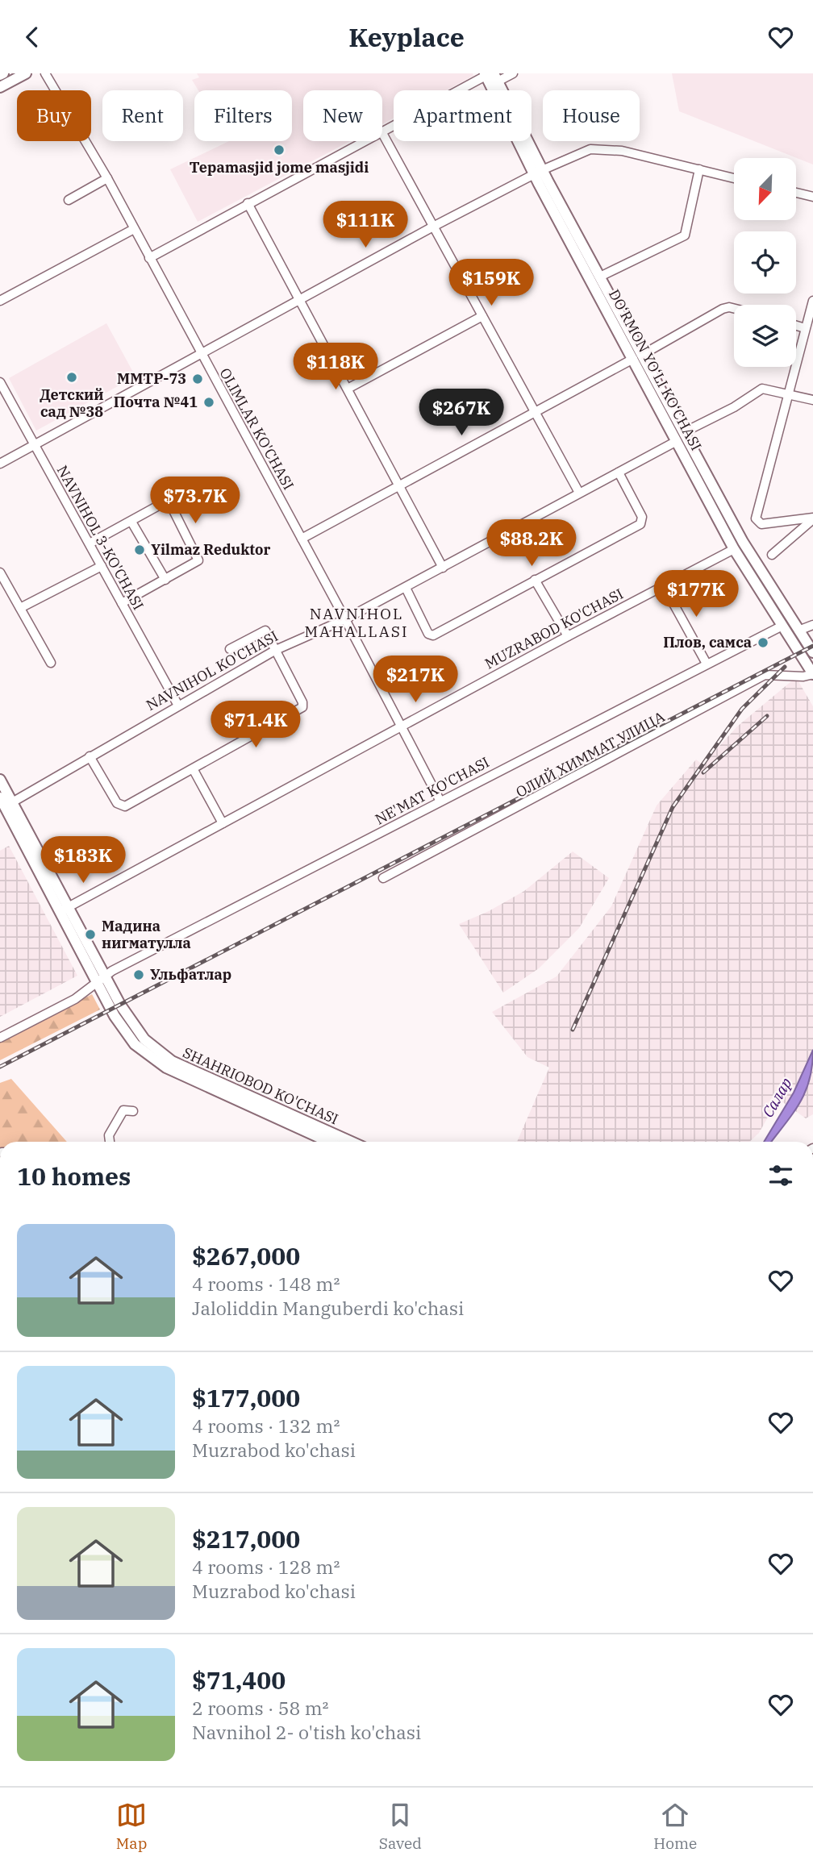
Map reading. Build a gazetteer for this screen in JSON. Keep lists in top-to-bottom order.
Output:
{
  "streets": {
    "main road": ["DO‘RMON YO‘LI KO‘CHASI", "SHAHRIOBOD KO'CHASI"],
    "street": [
      "OLIMLAR KO'CHASI",
      "NAVNIHOL 3-KO'CHASI",
      "MUZRABOD KO'CHASI",
      "NAVNIHOL KO'CHASI",
      "ОЛИЙ ХИММАТ УЛИЦА",
      "NE'MAT KO'CHASI"
    ]
  },
  "crossings": [
    ["DO‘RMON YO‘LI KO‘CHASI", "MUZRABOD KO'CHASI"],
    ["DO‘RMON YO‘LI KO‘CHASI", "NAVNIHOL KO'CHASI"],
    ["DO‘RMON YO‘LI KO‘CHASI", "ОЛИЙ ХИММАТ УЛИЦА"],
    ["DO‘RMON YO‘LI KO‘CHASI", "NE'MAT KO'CHASI"],
    ["OLIMLAR KO'CHASI", "MUZRABOD KO'CHASI"],
    ["OLIMLAR KO'CHASI", "NAVNIHOL KO'CHASI"],
    ["OLIMLAR KO'CHASI", "NE'MAT KO'CHASI"],
    ["NAVNIHOL 3-KO'CHASI", "NAVNIHOL KO'CHASI"],
    ["MUZRABOD KO'CHASI", "SHAHRIOBOD KO'CHASI"],
    ["NAVNIHOL KO'CHASI", "SHAHRIOBOD KO'CHASI"],
    ["NE'MAT KO'CHASI", "SHAHRIOBOD KO'CHASI"]
  ],
  "districts": ["NAVNIHOL MAHALLASI"],
  "water": ["Салар"],
  "places": [
    "Tepamasjid jome masjidi",
    "Детский сад №38",
    "MMTP-73",
    "Почта №41",
    "Yilmaz Reduktor",
    "Плов, самса",
    "Мадина нигматулла",
    "Ульфатлар"
  ],
  "north": "bottom left",
  "page": {
    "header": "Keyplace",
    "chip": [
      "Buy",
      "Rent",
      "Filters",
      "New",
      "Apartment",
      "House"
    ],
    "price": [
      "$111K",
      "$159K",
      "$118K",
      "$267K",
      "$73.7K",
      "$88.2K",
      "$177K",
      "$217K",
      "$71.4K",
      "$183K"
    ],
    "heading": "10 homes",
    "list": [
      {
        "name": "$267,000",
        "note": "4 rooms · 148 m² · Jaloliddin Manguberdi ko'chasi"
      },
      {
        "name": "$177,000",
        "note": "4 rooms · 132 m² · Muzrabod ko'chasi"
      },
      {
        "name": "$217,000",
        "note": "4 rooms · 128 m² · Muzrabod ko'chasi"
      },
      {
        "name": "$71,400",
        "note": "2 rooms · 58 m² · Navnihol 2- o'tish ko'chasi"
      }
    ],
    "tabs": ["Map", "Saved", "Home"]
  }
}
